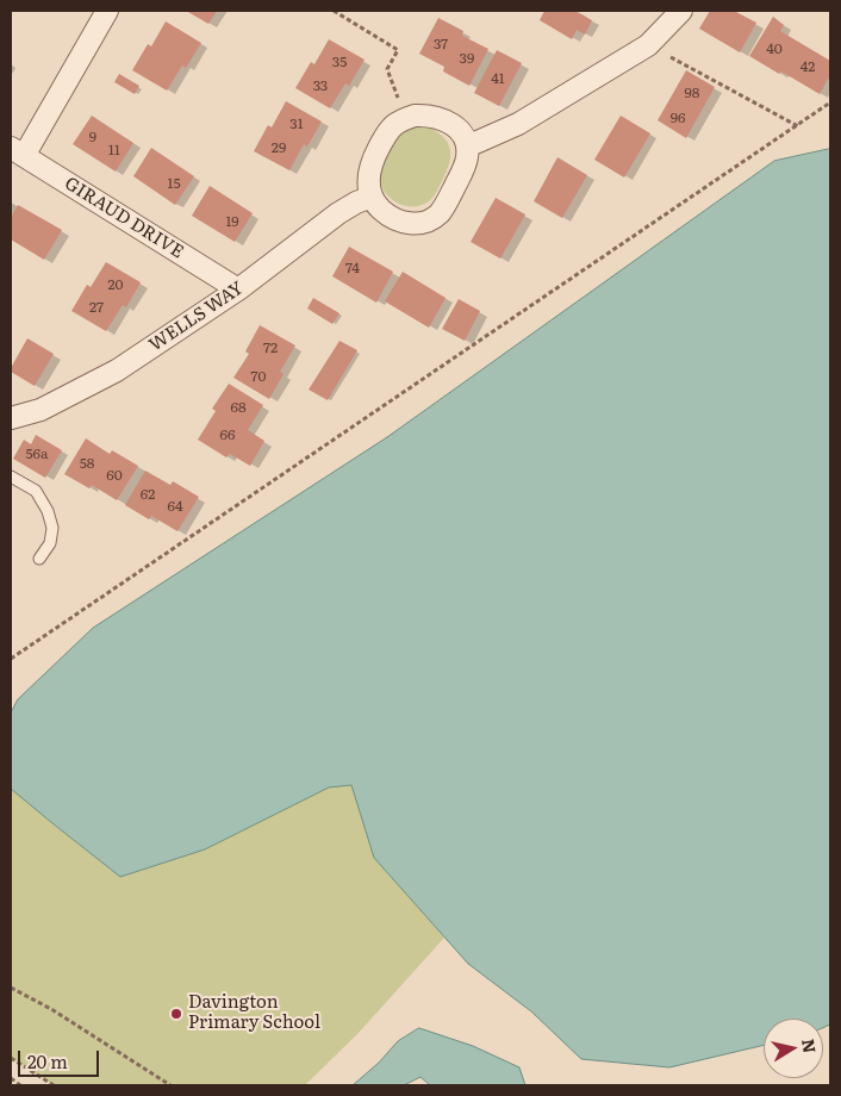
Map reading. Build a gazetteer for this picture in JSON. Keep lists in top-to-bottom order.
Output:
{
  "streets": {
    "street": ["GIRAUD DRIVE", "WELLS WAY"]
  },
  "crossings": [
    ["GIRAUD DRIVE", "WELLS WAY"]
  ],
  "places": ["Davington Primary School"],
  "house_numbers": [
    "37",
    "40",
    "39",
    "35",
    "42",
    "41",
    "33",
    "98",
    "96",
    "31",
    "9",
    "29",
    "11",
    "15",
    "19",
    "74",
    "20",
    "27",
    "72",
    "70",
    "68",
    "66",
    "56a",
    "58",
    "60",
    "62",
    "64"
  ],
  "scale_bar": "20 m",
  "north": "right"
}
